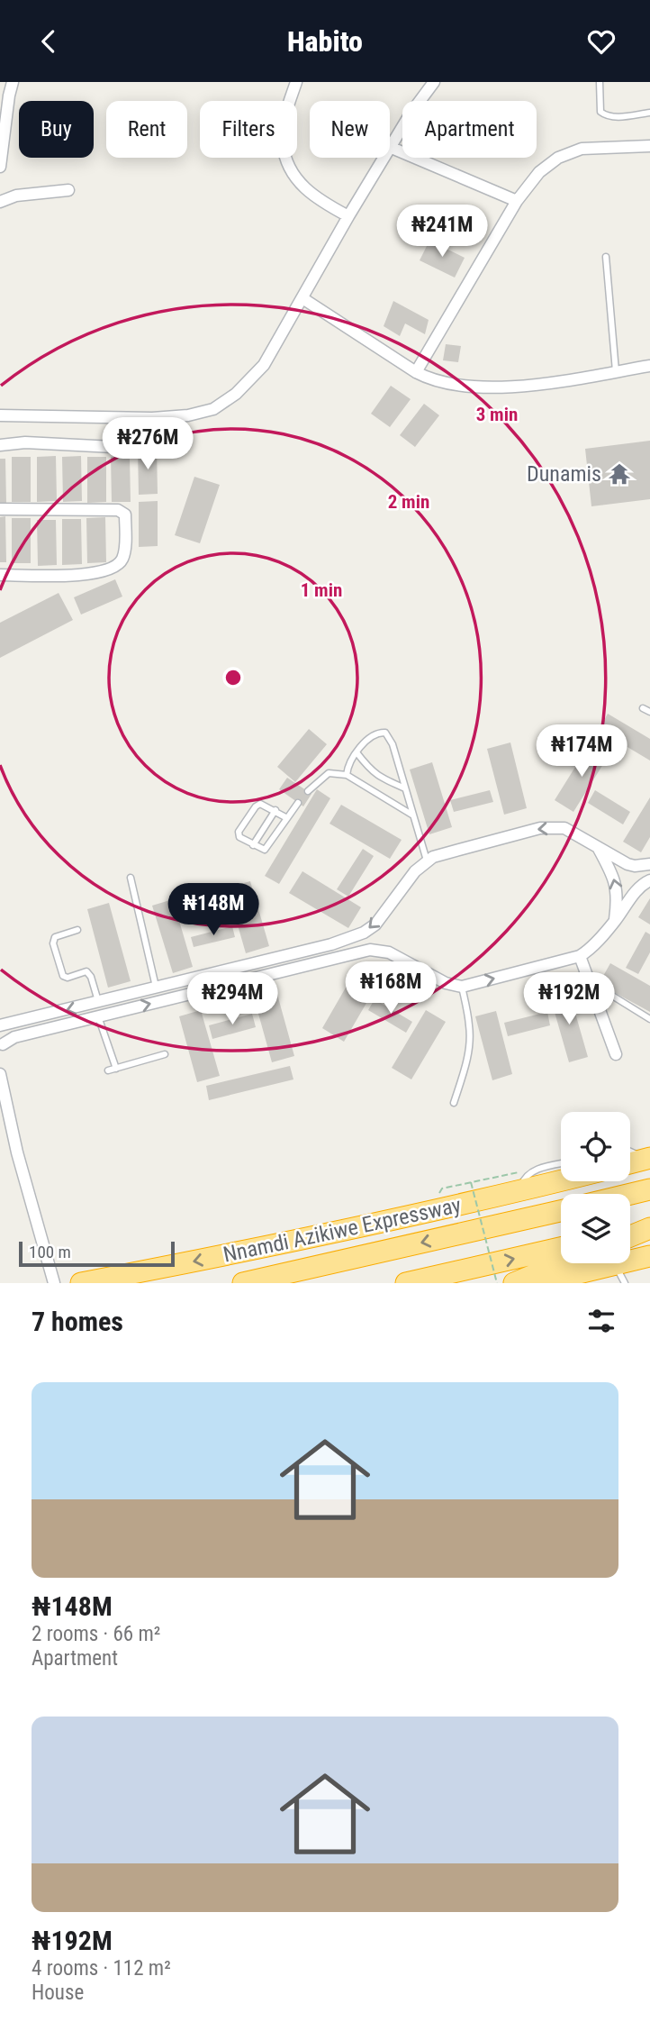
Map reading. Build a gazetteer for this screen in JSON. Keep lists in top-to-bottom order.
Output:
{
  "streets": {
    "highway": ["Nnamdi Azikiwe Expressway"]
  },
  "places": {
    "temple": ["Dunamis"]
  },
  "scale_bar": "100 m",
  "page": {
    "header": "Habito",
    "chip": [
      "Buy",
      "Rent",
      "Filters",
      "New",
      "Apartment"
    ],
    "price": [
      "₦241M",
      "₦276M",
      "₦174M",
      "₦148M",
      "₦168M",
      "₦294M",
      "₦192M"
    ],
    "scale": "100 m",
    "heading": "7 homes",
    "list": [
      {
        "name": "₦148M",
        "note": "2 rooms · 66 m² · Apartment"
      },
      {
        "name": "₦192M",
        "note": "4 rooms · 112 m² · House"
      }
    ]
  },
  "rings": ["3 min", "2 min", "1 min"]
}
